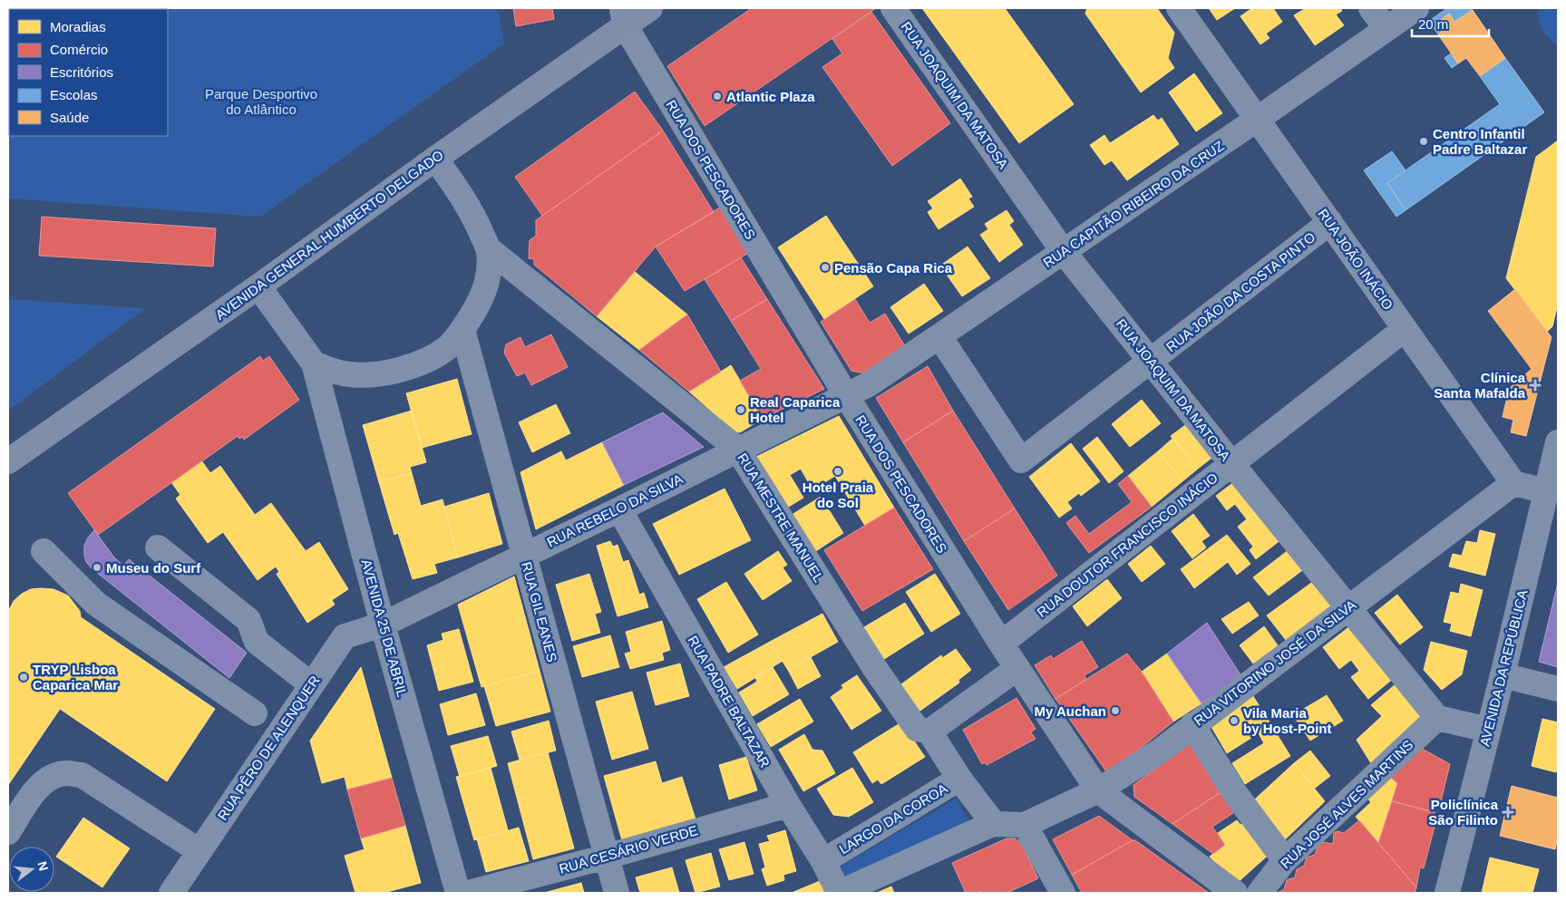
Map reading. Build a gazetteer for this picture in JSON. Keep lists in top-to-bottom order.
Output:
{
  "streets": {
    "main road": ["AVENIDA GENERAL HUMBERTO DELGADO"],
    "street": [
      "RUA JOAQUIM DA MATOSA",
      "RUA DOS PESCADORES",
      "RUA CAPITÃO RIBEIRO DA CRUZ",
      "RUA JOÃO INÁCIO",
      "RUA JOÃO DA COSTA PINTO",
      "RUA REBELO DA SILVA",
      "RUA MESTRE MANUEL",
      "RUA DOUTOR FRANCISCO INÁCIO",
      "RUA GIL EANES",
      "AVENIDA 25 DE ABRIL",
      "RUA VITORINO JOSÉ DA SILVA",
      "AVENIDA DA REPÚBLICA",
      "RUA PADRE BALTAZAR",
      "RUA PÊRO DE ALENQUER",
      "RUA JOSÉ ALVES MARTINS",
      "LARGO DA COROA",
      "RUA CESÁRIO VERDE"
    ]
  },
  "crossings": [
    ["RUA JOAQUIM DA MATOSA", "RUA CAPITÃO RIBEIRO DA CRUZ"],
    ["RUA JOAQUIM DA MATOSA", "RUA JOÃO DA COSTA PINTO"],
    ["RUA JOAQUIM DA MATOSA", "RUA DOUTOR FRANCISCO INÁCIO"],
    ["RUA JOAQUIM DA MATOSA", "RUA VITORINO JOSÉ DA SILVA"],
    ["RUA JOAQUIM DA MATOSA", "RUA JOSÉ ALVES MARTINS"],
    ["RUA DOS PESCADORES", "RUA CAPITÃO RIBEIRO DA CRUZ"],
    ["RUA DOS PESCADORES", "AVENIDA GENERAL HUMBERTO DELGADO"],
    ["RUA DOS PESCADORES", "RUA REBELO DA SILVA"],
    ["RUA DOS PESCADORES", "RUA DOUTOR FRANCISCO INÁCIO"],
    ["RUA DOS PESCADORES", "RUA VITORINO JOSÉ DA SILVA"],
    ["RUA CAPITÃO RIBEIRO DA CRUZ", "RUA JOÃO INÁCIO"],
    ["RUA CAPITÃO RIBEIRO DA CRUZ", "RUA JOÃO DA COSTA PINTO"],
    ["RUA CAPITÃO RIBEIRO DA CRUZ", "RUA REBELO DA SILVA"],
    ["RUA JOÃO INÁCIO", "RUA JOÃO DA COSTA PINTO"],
    ["RUA JOÃO INÁCIO", "RUA DOUTOR FRANCISCO INÁCIO"],
    ["RUA JOÃO INÁCIO", "RUA VITORINO JOSÉ DA SILVA"],
    ["RUA REBELO DA SILVA", "RUA MESTRE MANUEL"],
    ["RUA REBELO DA SILVA", "RUA GIL EANES"],
    ["RUA REBELO DA SILVA", "AVENIDA 25 DE ABRIL"],
    ["RUA REBELO DA SILVA", "RUA PADRE BALTAZAR"],
    ["RUA REBELO DA SILVA", "RUA PÊRO DE ALENQUER"],
    ["RUA MESTRE MANUEL", "LARGO DA COROA"],
    ["RUA GIL EANES", "RUA CESÁRIO VERDE"],
    ["AVENIDA 25 DE ABRIL", "RUA PÊRO DE ALENQUER"],
    ["RUA PADRE BALTAZAR", "LARGO DA COROA"],
    ["RUA PADRE BALTAZAR", "RUA CESÁRIO VERDE"]
  ],
  "parks": ["Parque Desportivo do Atlântico"],
  "places": {
    "other": [
      "Atlantic Plaza",
      "Centro Infantil Padre Baltazar",
      "Pensão Capa Rica",
      "Real Caparica Hotel",
      "Hotel Praia do Sol",
      "Museu do Surf",
      "TRYP Lisboa Caparica Mar",
      "My Auchan",
      "Vila Maria by Host-Point"
    ],
    "health": ["Clínica Santa Mafalda", "Policlínica São Filinto"]
  },
  "legend": [
    "Moradias",
    "Comércio",
    "Escritórios",
    "Escolas",
    "Saúde"
  ],
  "scale_bar": "20 m",
  "north": "right"
}
